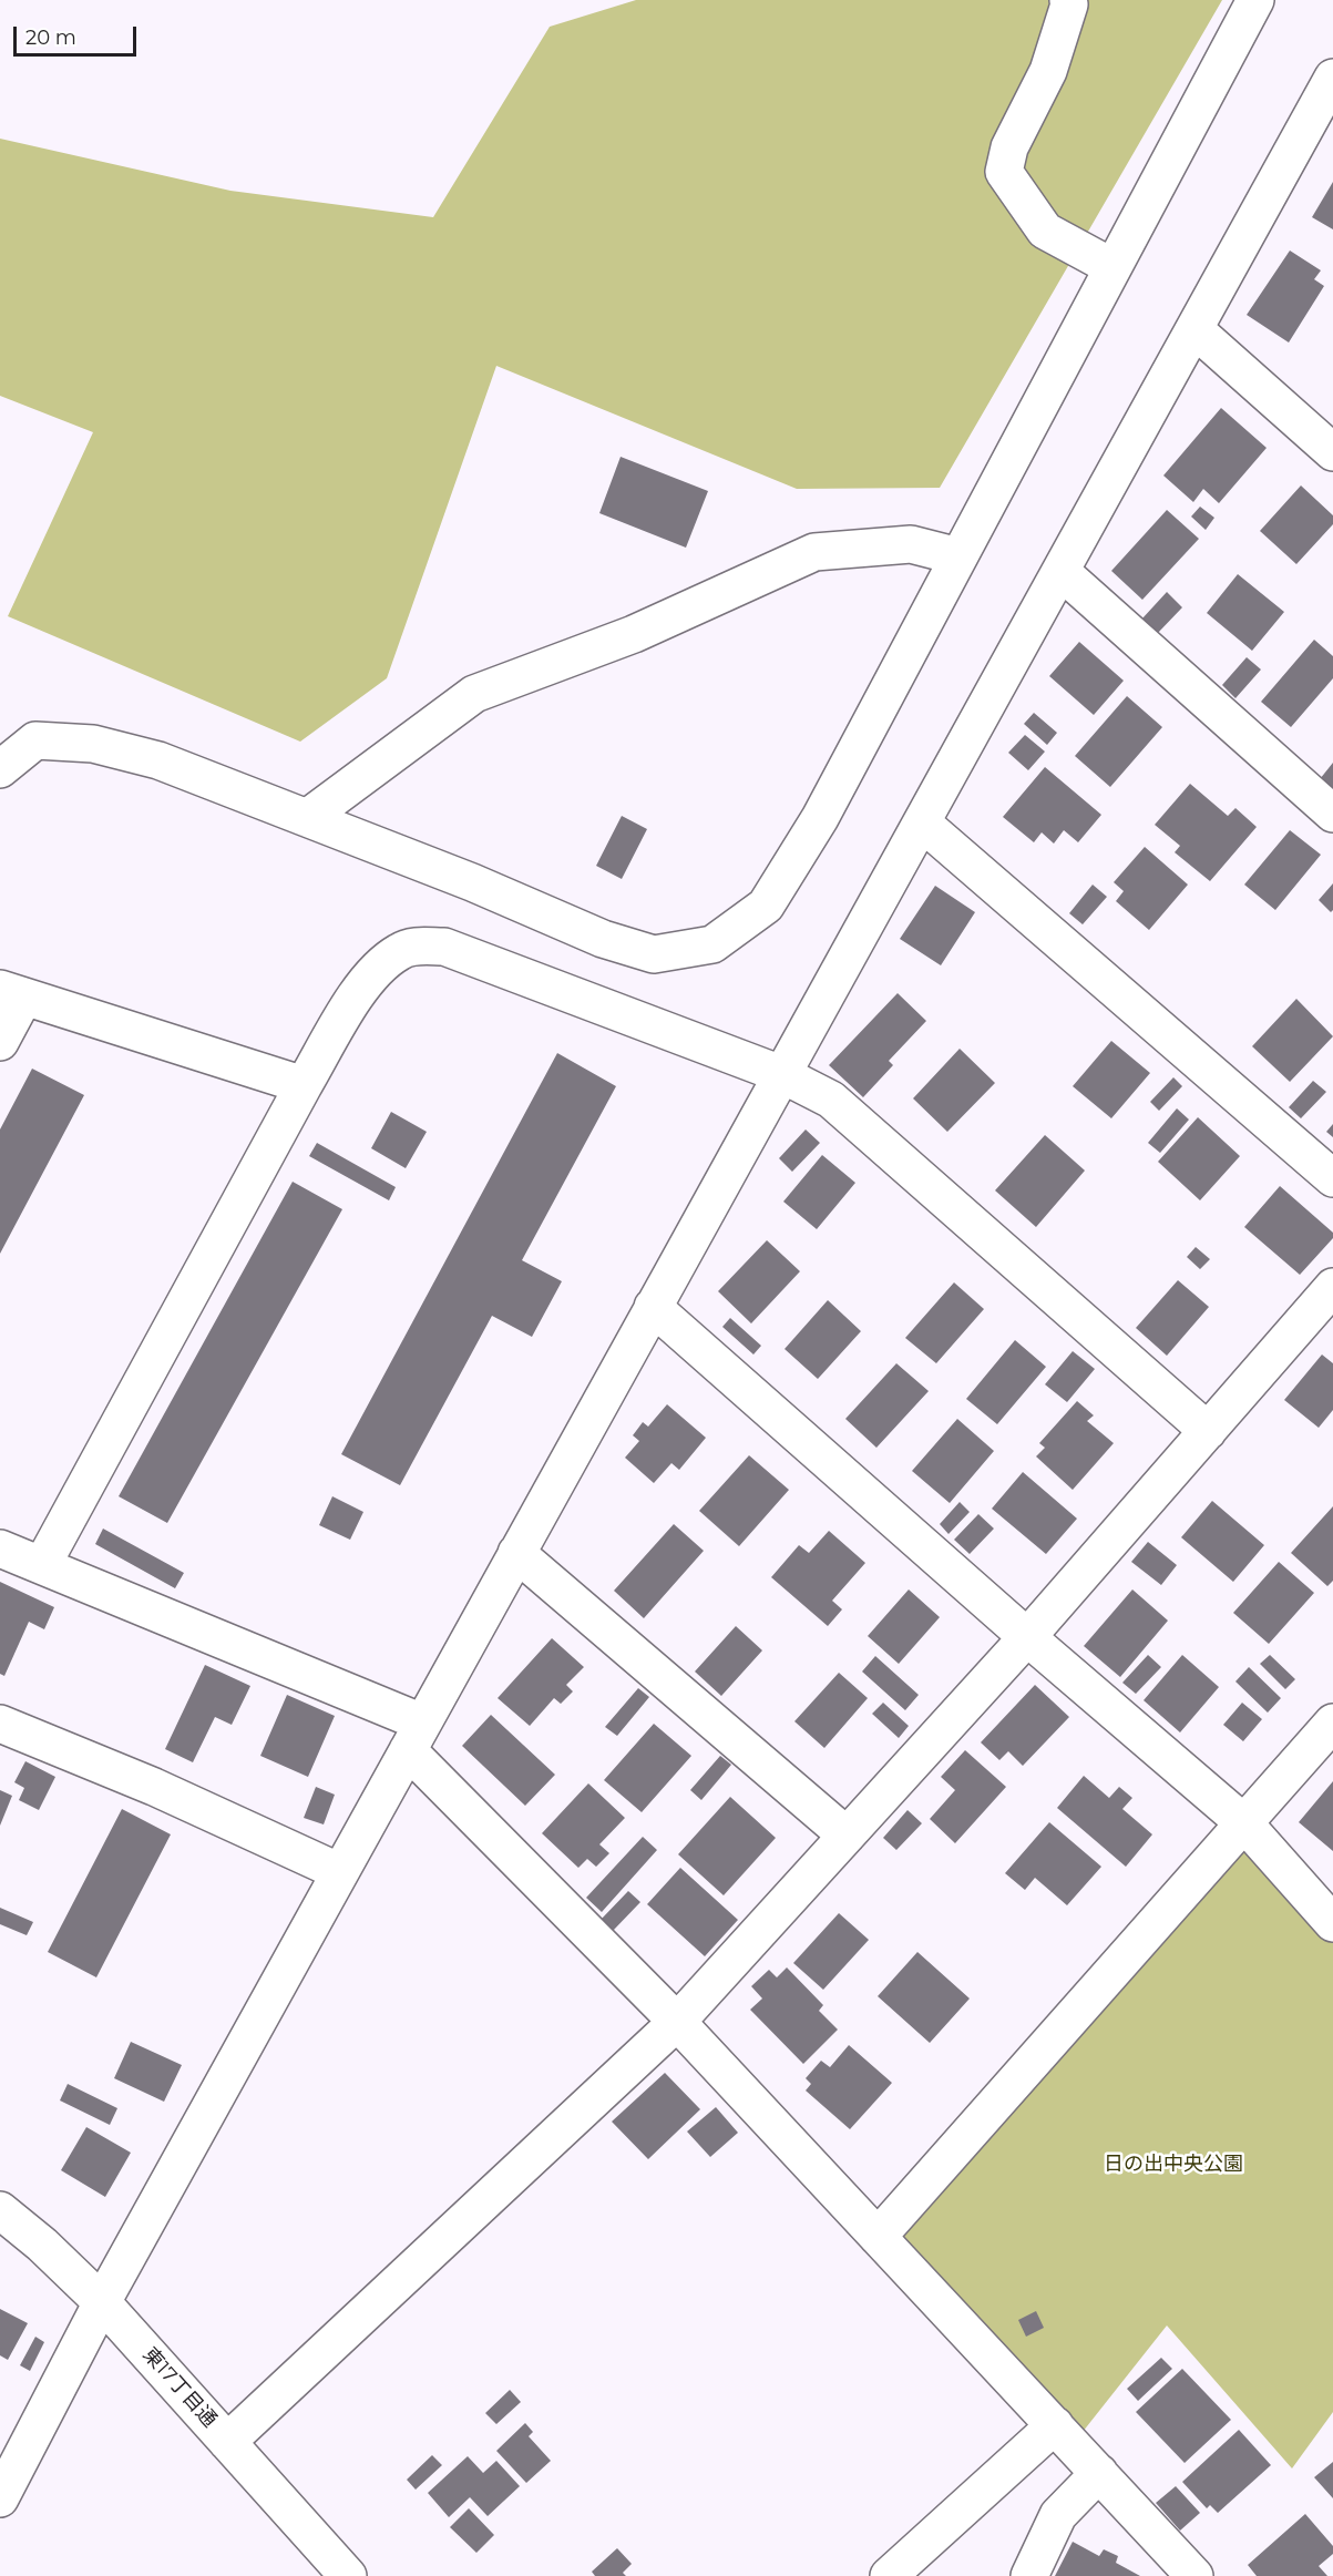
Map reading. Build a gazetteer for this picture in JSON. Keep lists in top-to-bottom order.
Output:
{
  "streets": {
    "street": ["東17丁目通"]
  },
  "parks": ["日の出中央公園"],
  "scale_bar": "20 m"
}
